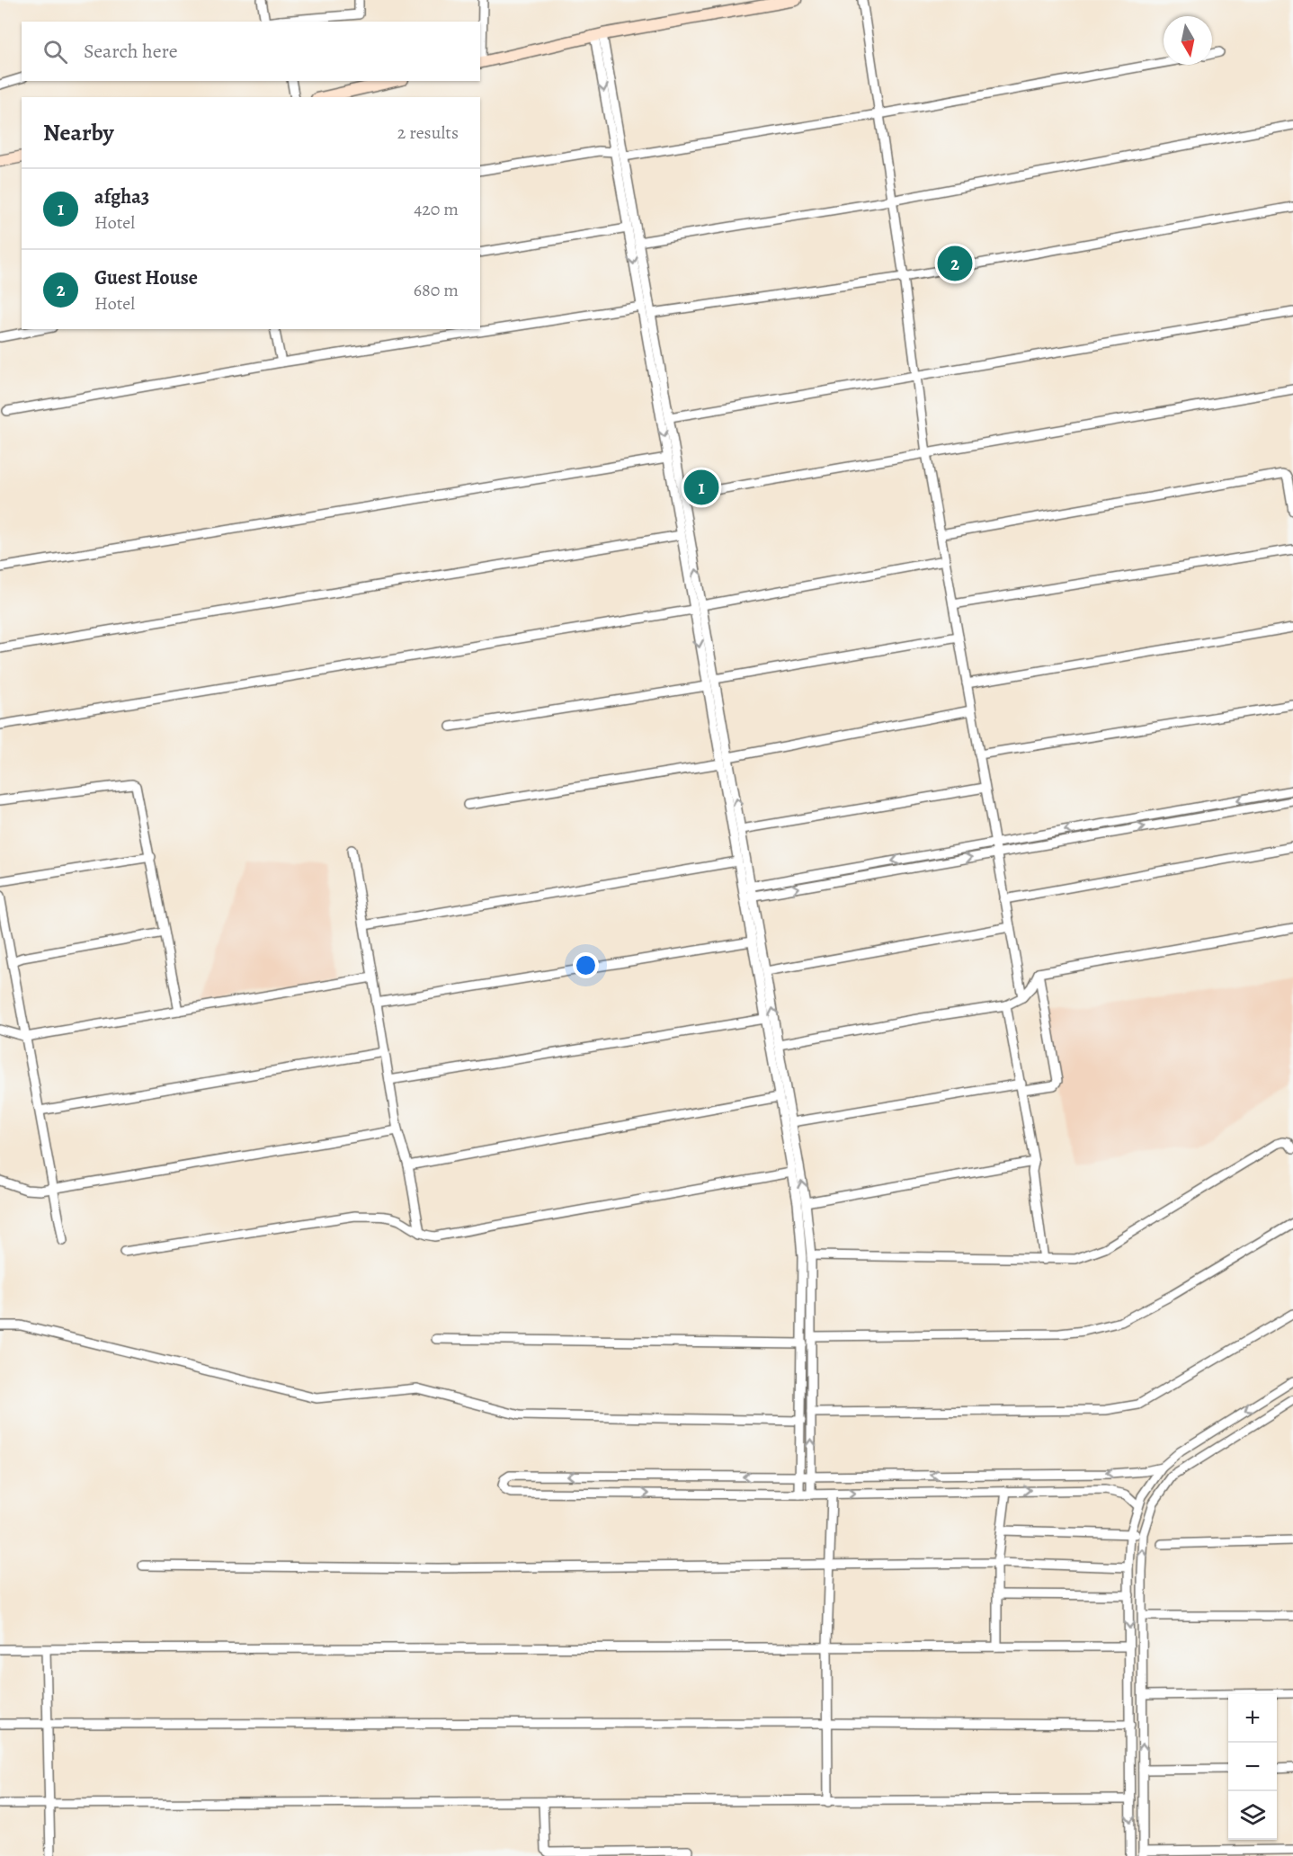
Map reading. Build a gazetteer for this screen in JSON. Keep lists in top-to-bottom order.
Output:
{
  "north": "bottom",
  "page": {
    "search": "Search here",
    "heading": ["Nearby", "2 results"],
    "list": [
      {
        "mark": "1",
        "name": "afgha3",
        "note": "Hotel",
        "value": "420 m"
      },
      {
        "mark": "2",
        "name": "Guest House",
        "note": "Hotel",
        "value": "680 m"
      }
    ],
    "pins": ["2", "1"],
    "map_buttons": ["+", "−"]
  }
}
